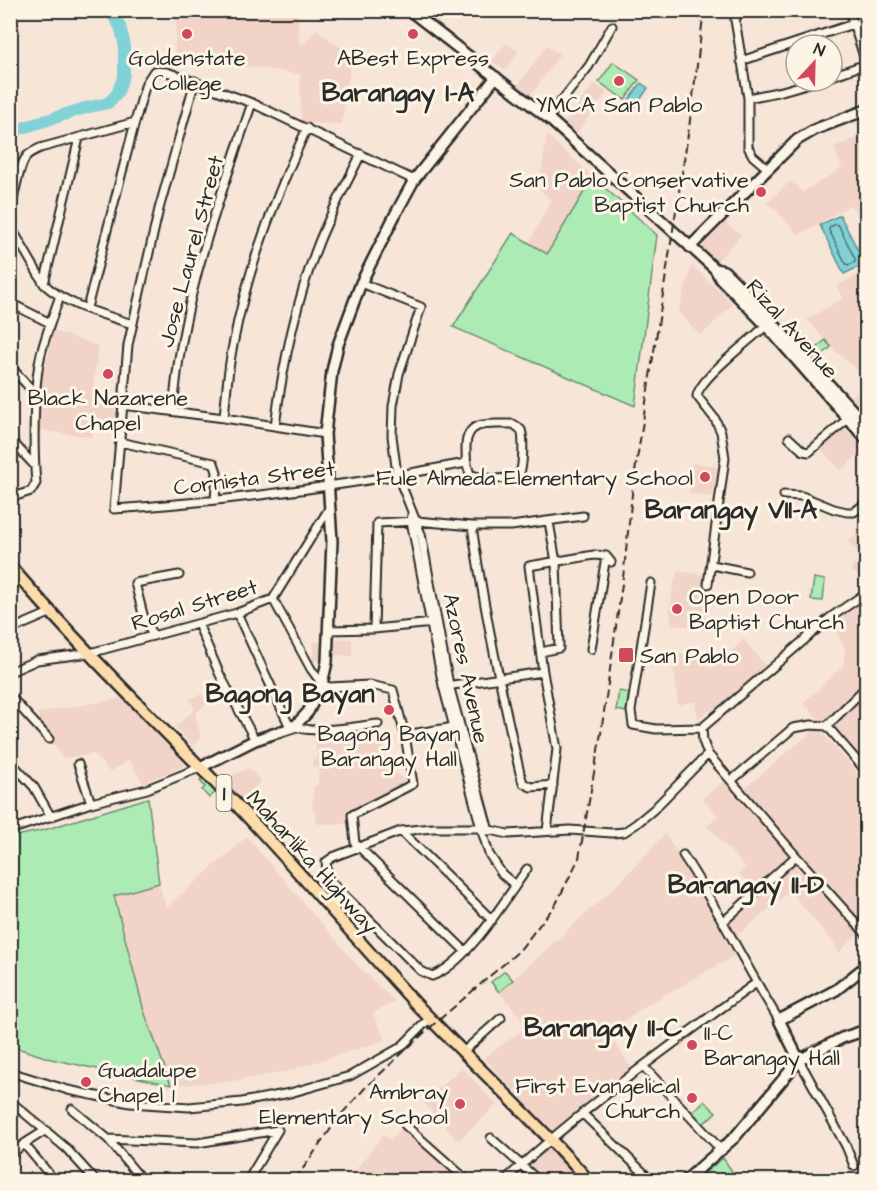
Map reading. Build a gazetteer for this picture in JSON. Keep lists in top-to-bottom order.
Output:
{
  "streets": {
    "main road": ["1", "Maharlika Highway"],
    "street": [
      "Jose Laurel Street",
      "Rizal Avenue",
      "Cornista Street",
      "Rosal Street",
      "Azores Avenue"
    ]
  },
  "crossings": [
    ["Cornista Street", "Azores Avenue"],
    ["Rosal Street", "Maharlika Highway"]
  ],
  "districts": [
    "Barangay I-A",
    "Barangay VII-A",
    "Bagong Bayan",
    "Barangay II-D",
    "Barangay II-C"
  ],
  "places": {
    "other": [
      "Goldenstate College",
      "ABest Express",
      "YMCA San Pablo",
      "San Pablo Conservative Baptist Church",
      "Black Nazarene Chapel",
      "Fule Almeda Elementary School",
      "Open Door Baptist Church",
      "Bagong Bayan Barangay Hall",
      "II-C Barangay Hall",
      "Guadalupe Chapel 1",
      "First Evangelical Church",
      "Ambray Elementary School"
    ],
    "transit": ["San Pablo"]
  },
  "north": "top"
}
